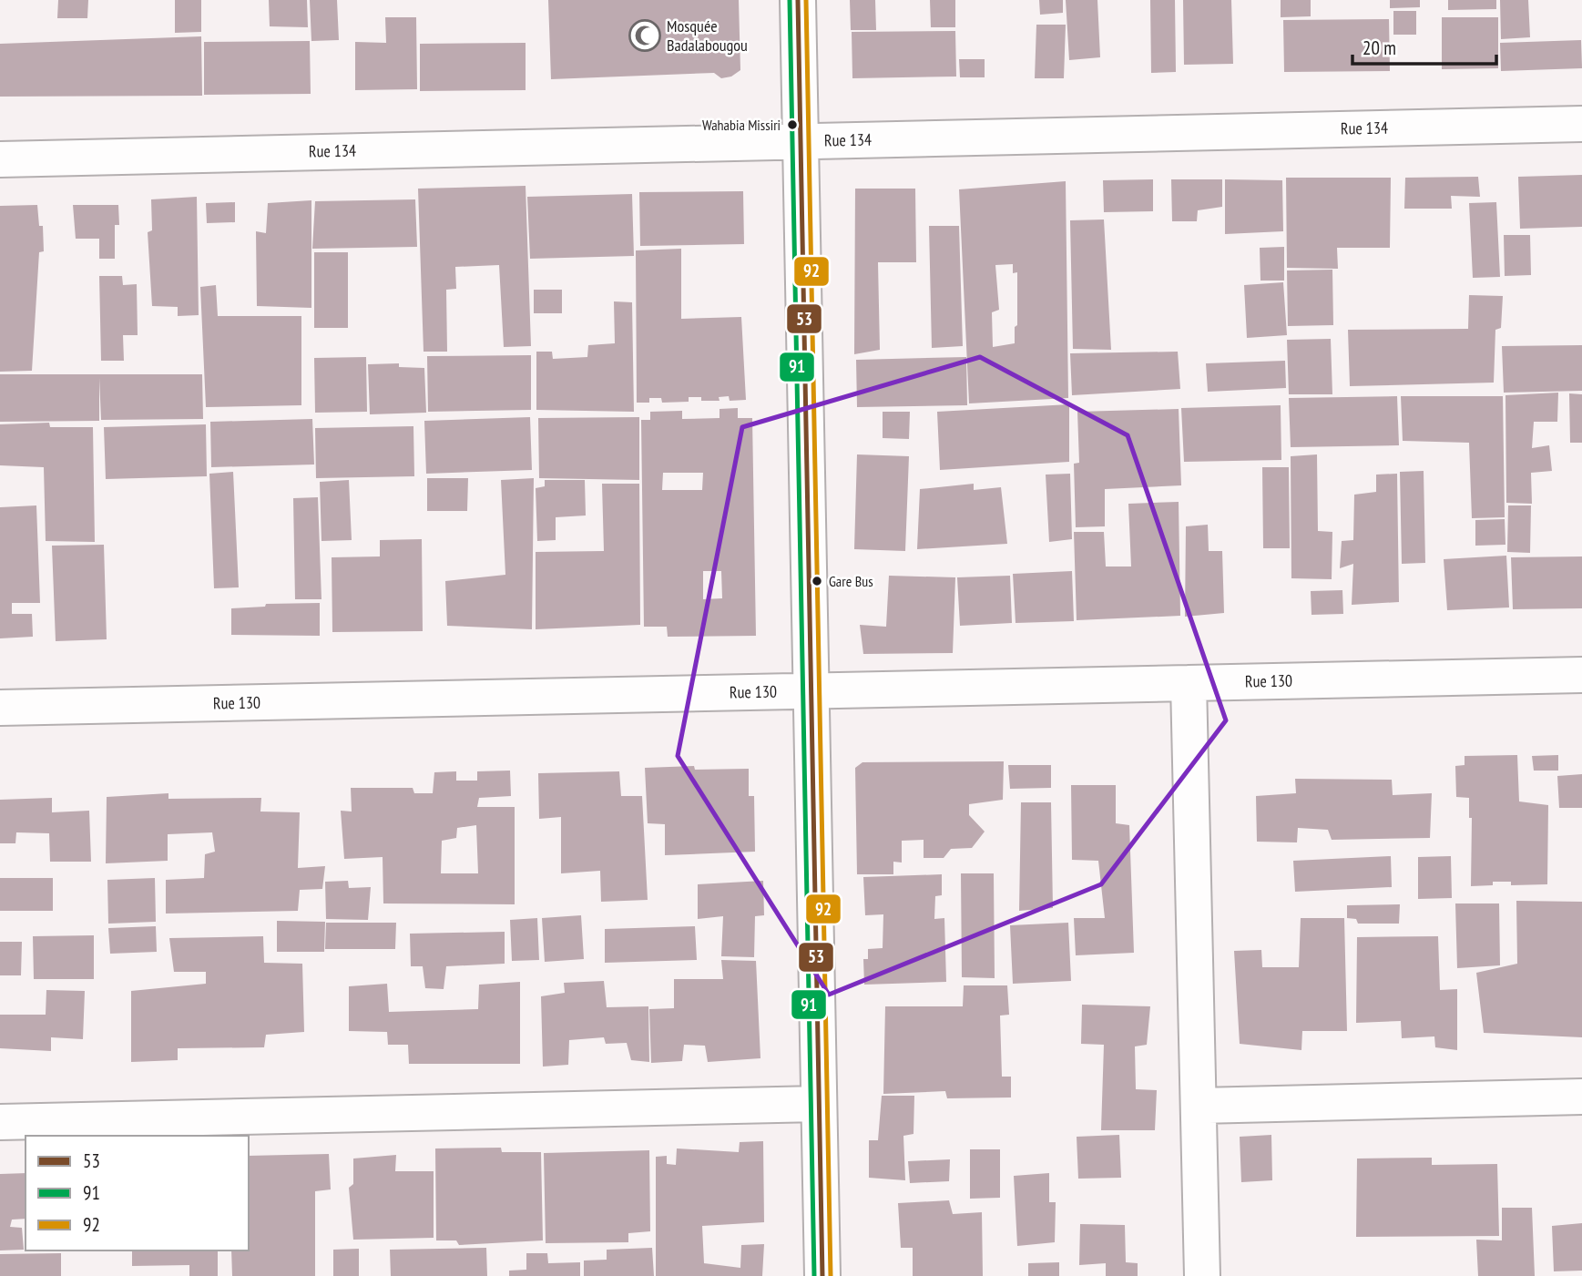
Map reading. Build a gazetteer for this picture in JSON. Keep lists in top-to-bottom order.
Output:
{
  "streets": {
    "street": ["Rue 134", "Rue 130"]
  },
  "places": {
    "mosque": ["Mosquée Badalabougou"],
    "other": ["Wahabia Missiri", "Gare Bus"]
  },
  "lines": ["transit line 53", "transit line 91", "transit line 92"],
  "legend": ["53", "91", "92"],
  "scale_bar": "20 m"
}
